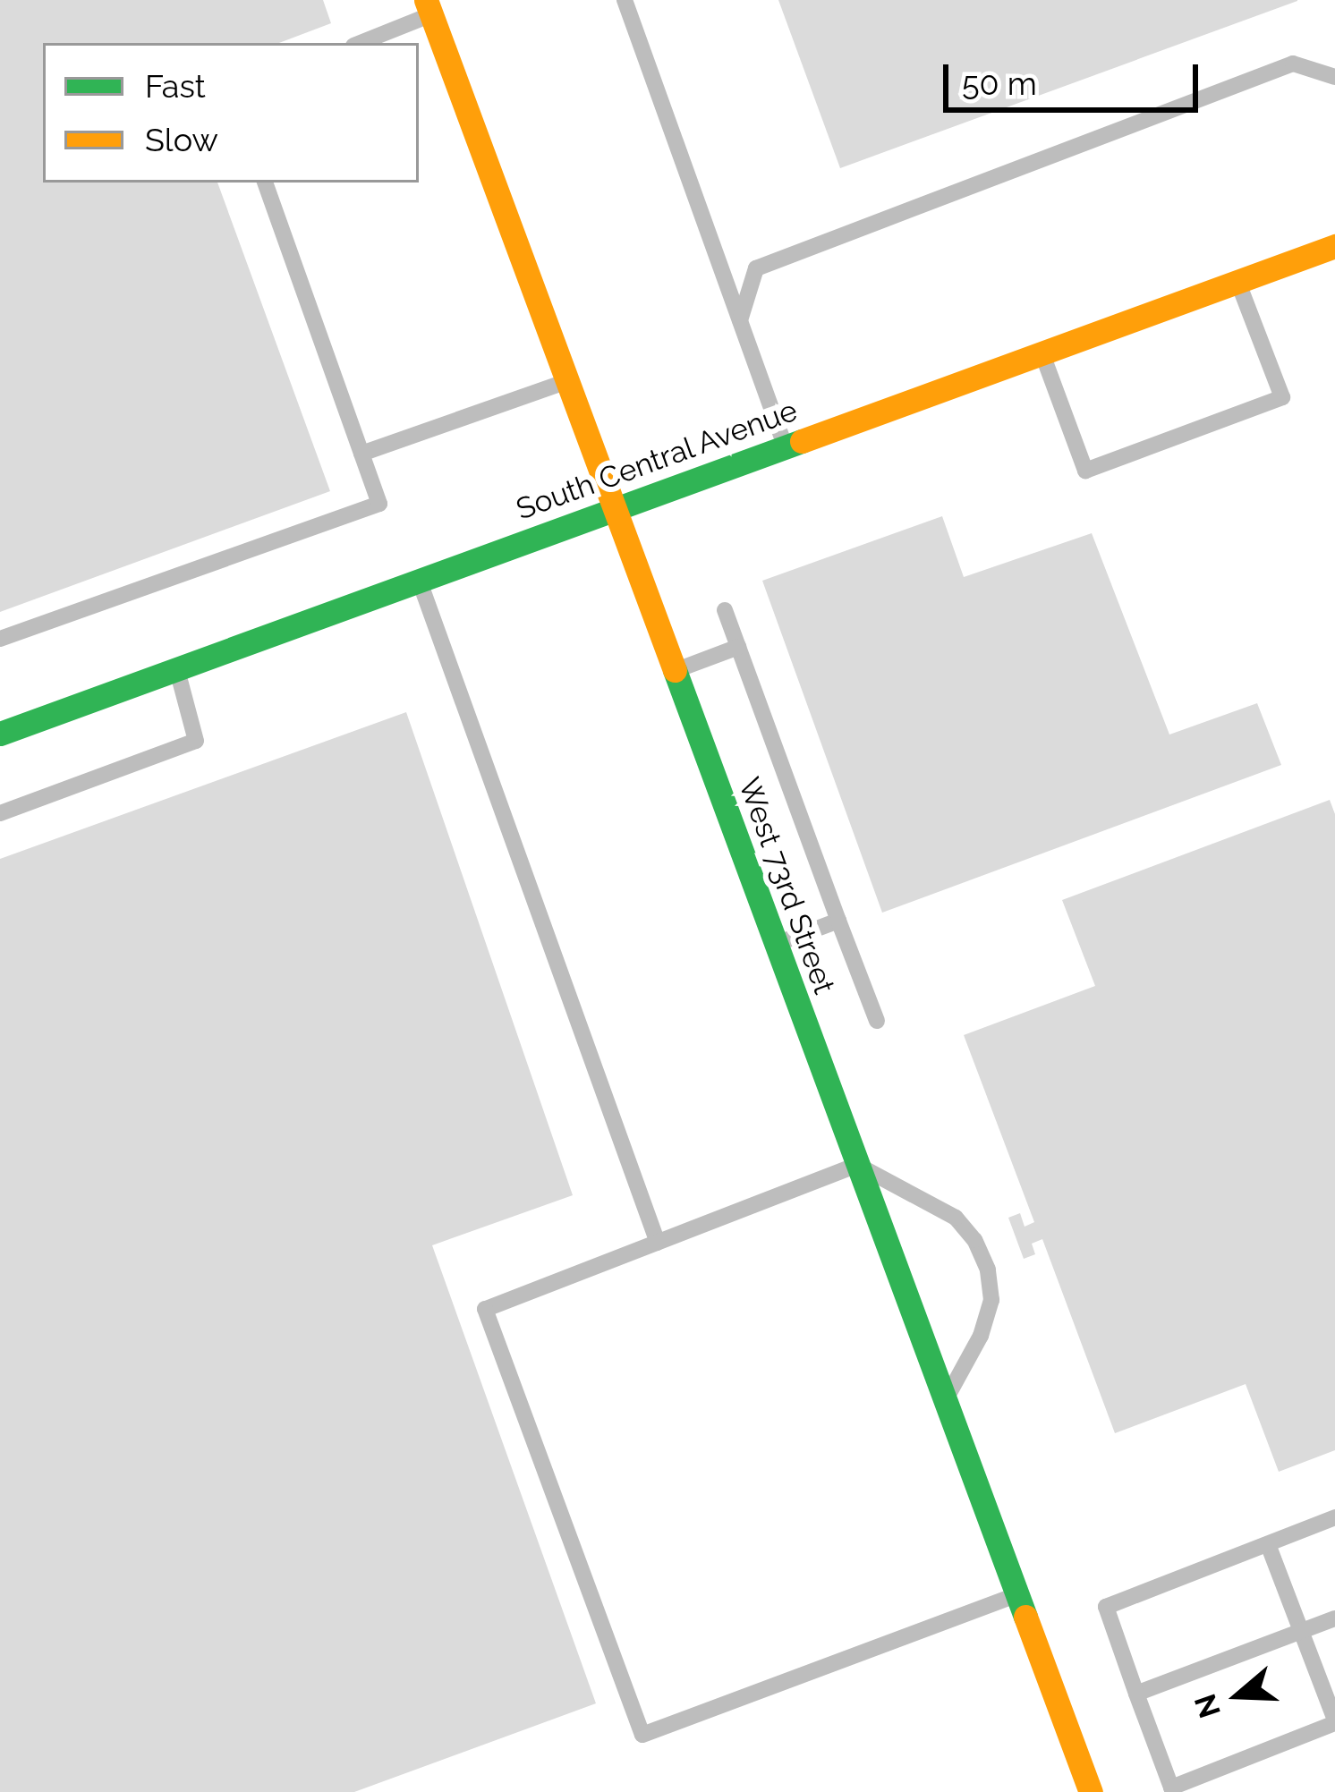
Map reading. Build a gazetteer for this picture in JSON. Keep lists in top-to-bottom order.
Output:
{
  "streets": {
    "street": ["South Central Avenue", "West 73rd Street"]
  },
  "crossings": [
    ["South Central Avenue", "West 73rd Street"]
  ],
  "legend": ["Fast", "Slow"],
  "scale_bar": "50 m",
  "north": "left"
}
